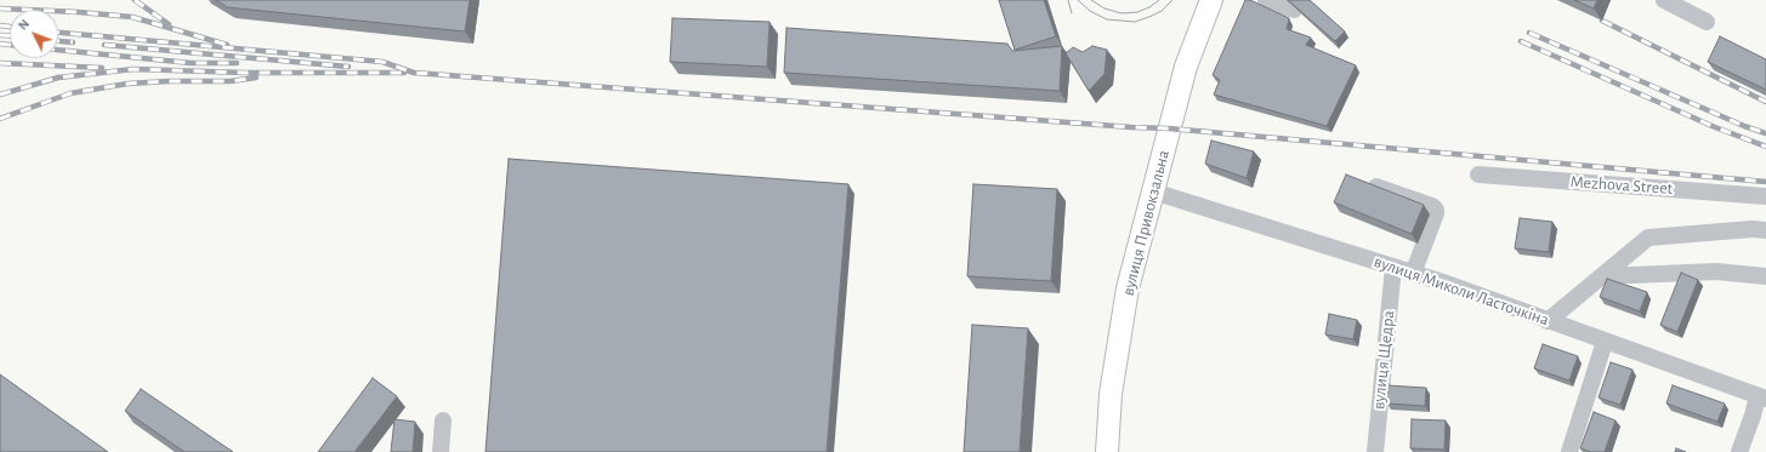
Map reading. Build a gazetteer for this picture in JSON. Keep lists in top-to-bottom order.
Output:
{
  "streets": {
    "main road": ["вулиця Привокзальна"],
    "street": ["Mezhova Street", "вулиця Миколи Ласточкіна", "вулиця Щедра"]
  },
  "crossings": [
    ["вулиця Привокзальна", "вулиця Миколи Ласточкіна"],
    ["вулиця Миколи Ласточкіна", "вулиця Щедра"]
  ],
  "north": "top left"
}
